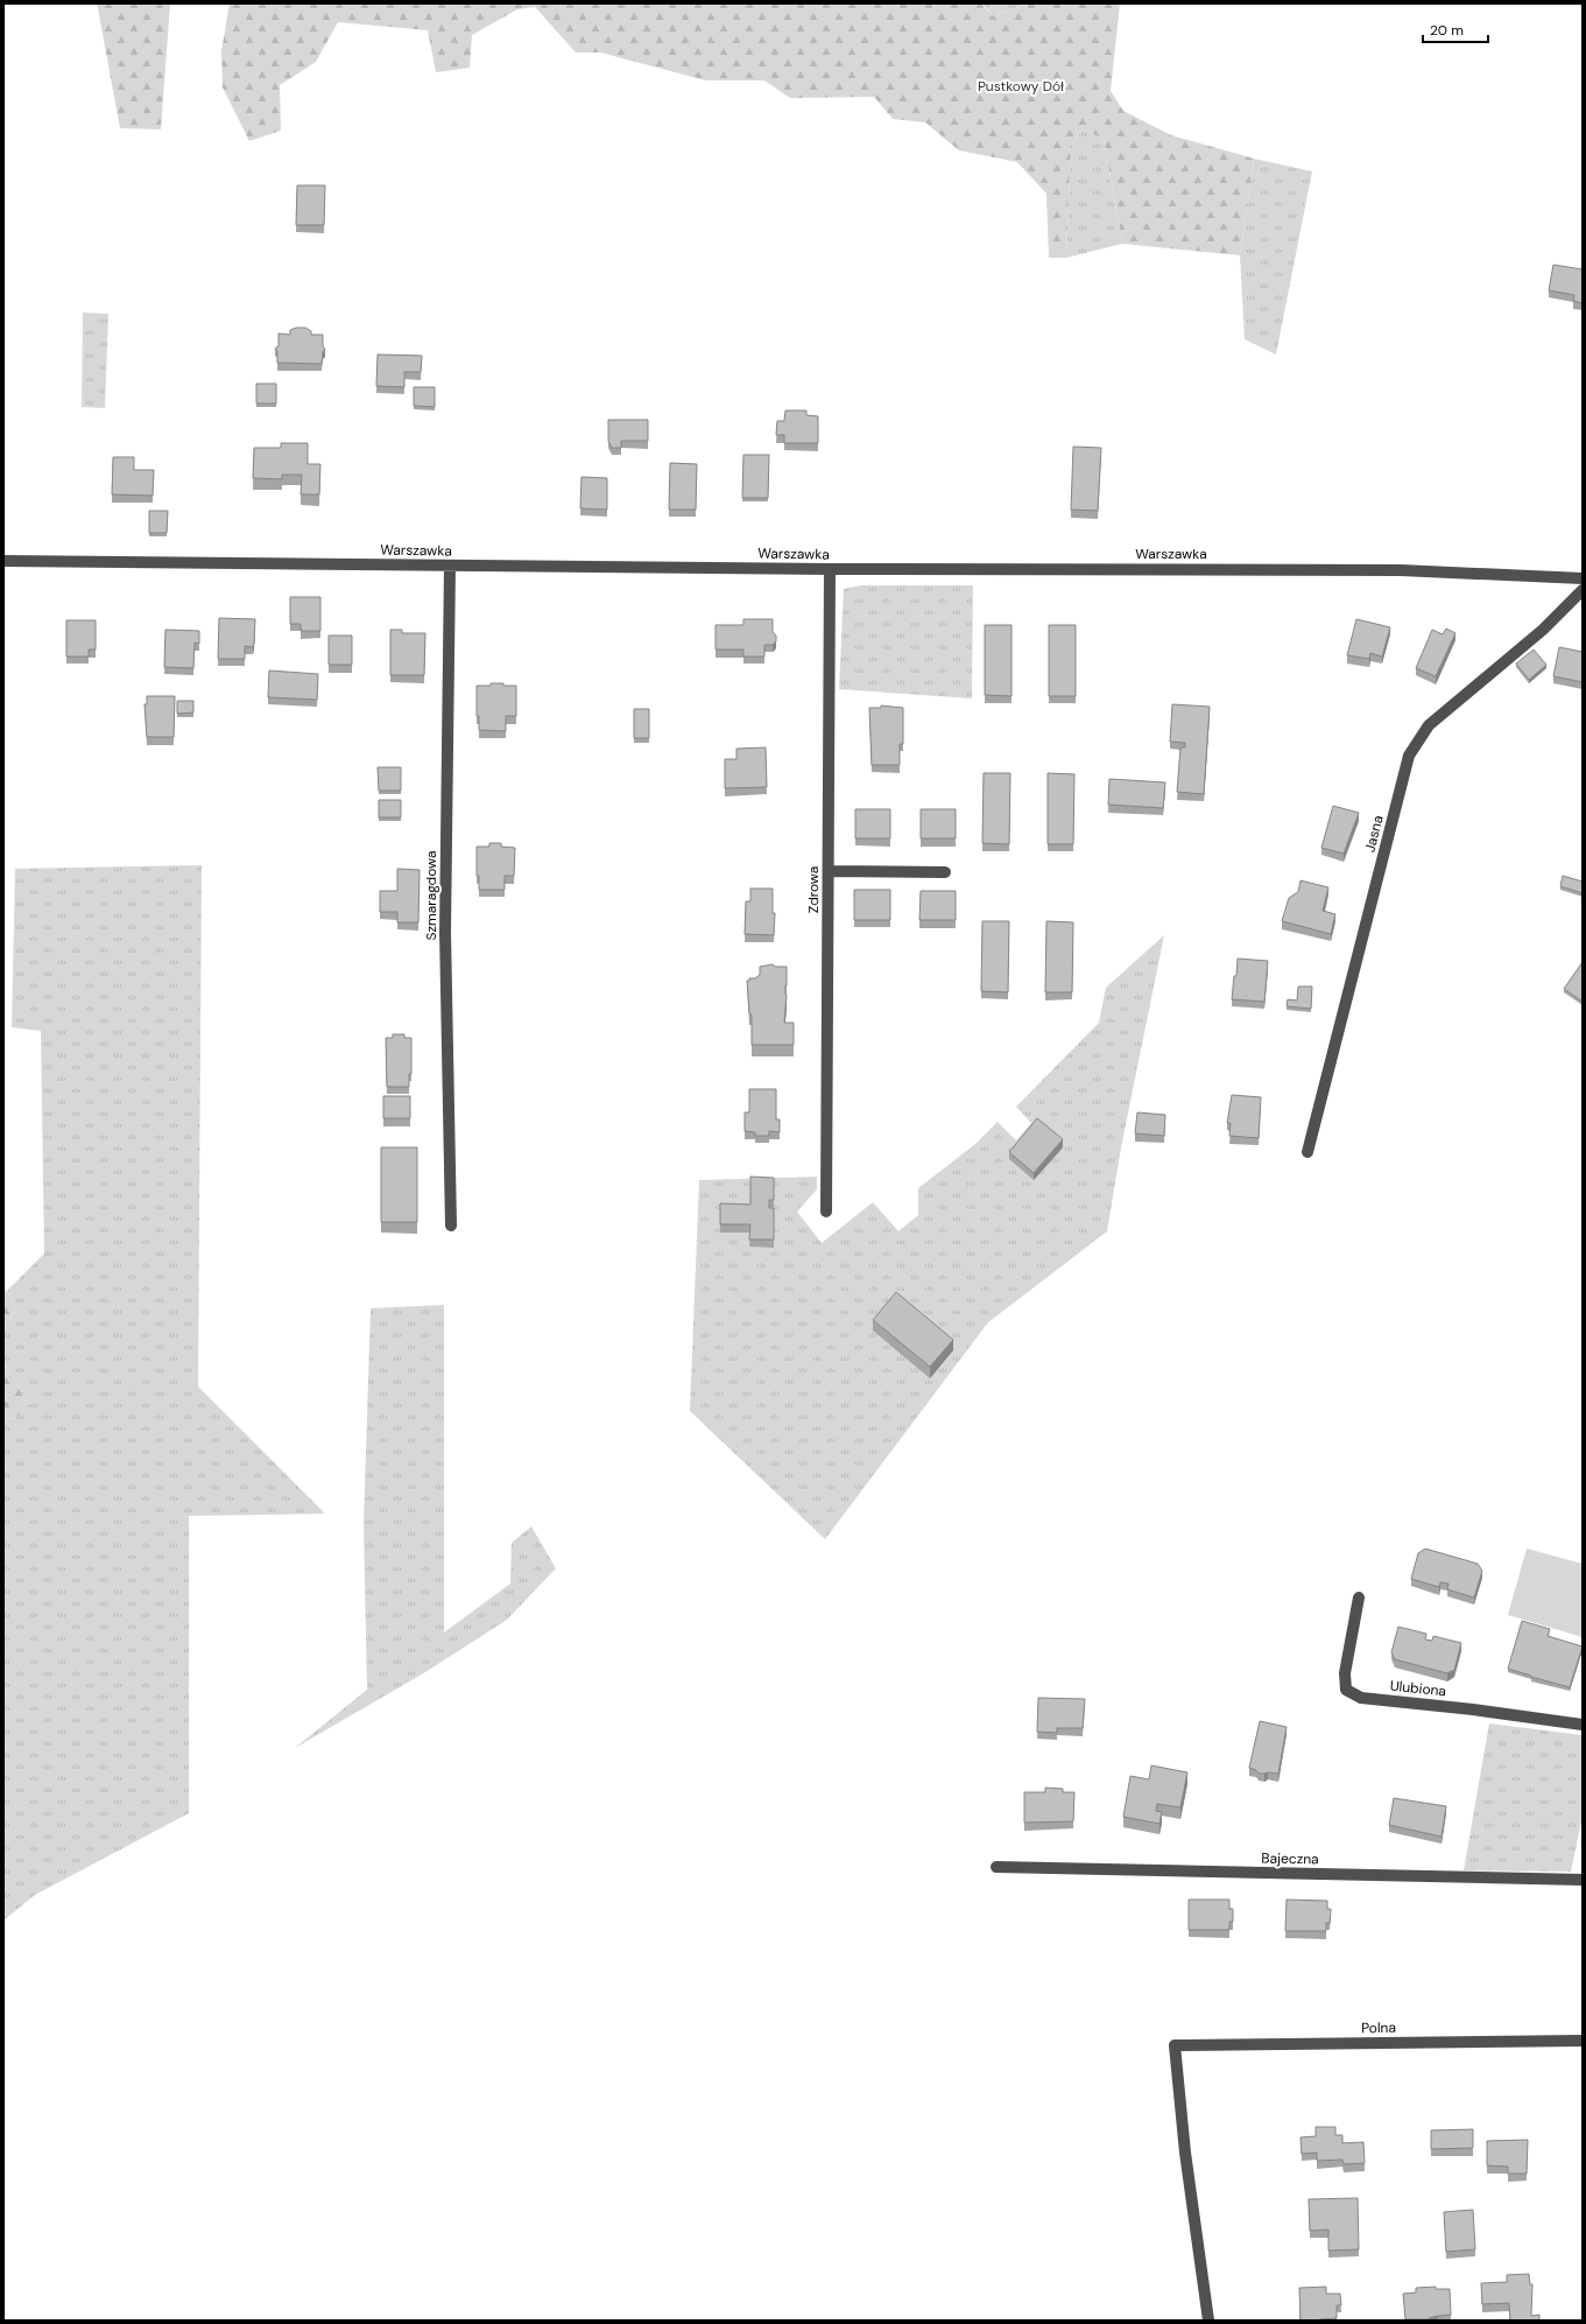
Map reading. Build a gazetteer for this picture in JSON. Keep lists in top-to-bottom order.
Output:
{
  "streets": {
    "street": [
      "Warszawka",
      "Jasna",
      "Zdrowa",
      "Szmaragdowa",
      "Ulubiona",
      "Bajeczna",
      "Polna"
    ]
  },
  "crossings": [
    ["Warszawka", "Zdrowa"],
    ["Warszawka", "Szmaragdowa"]
  ],
  "parks": ["Pustkowy Dół"],
  "scale_bar": "20 m"
}
